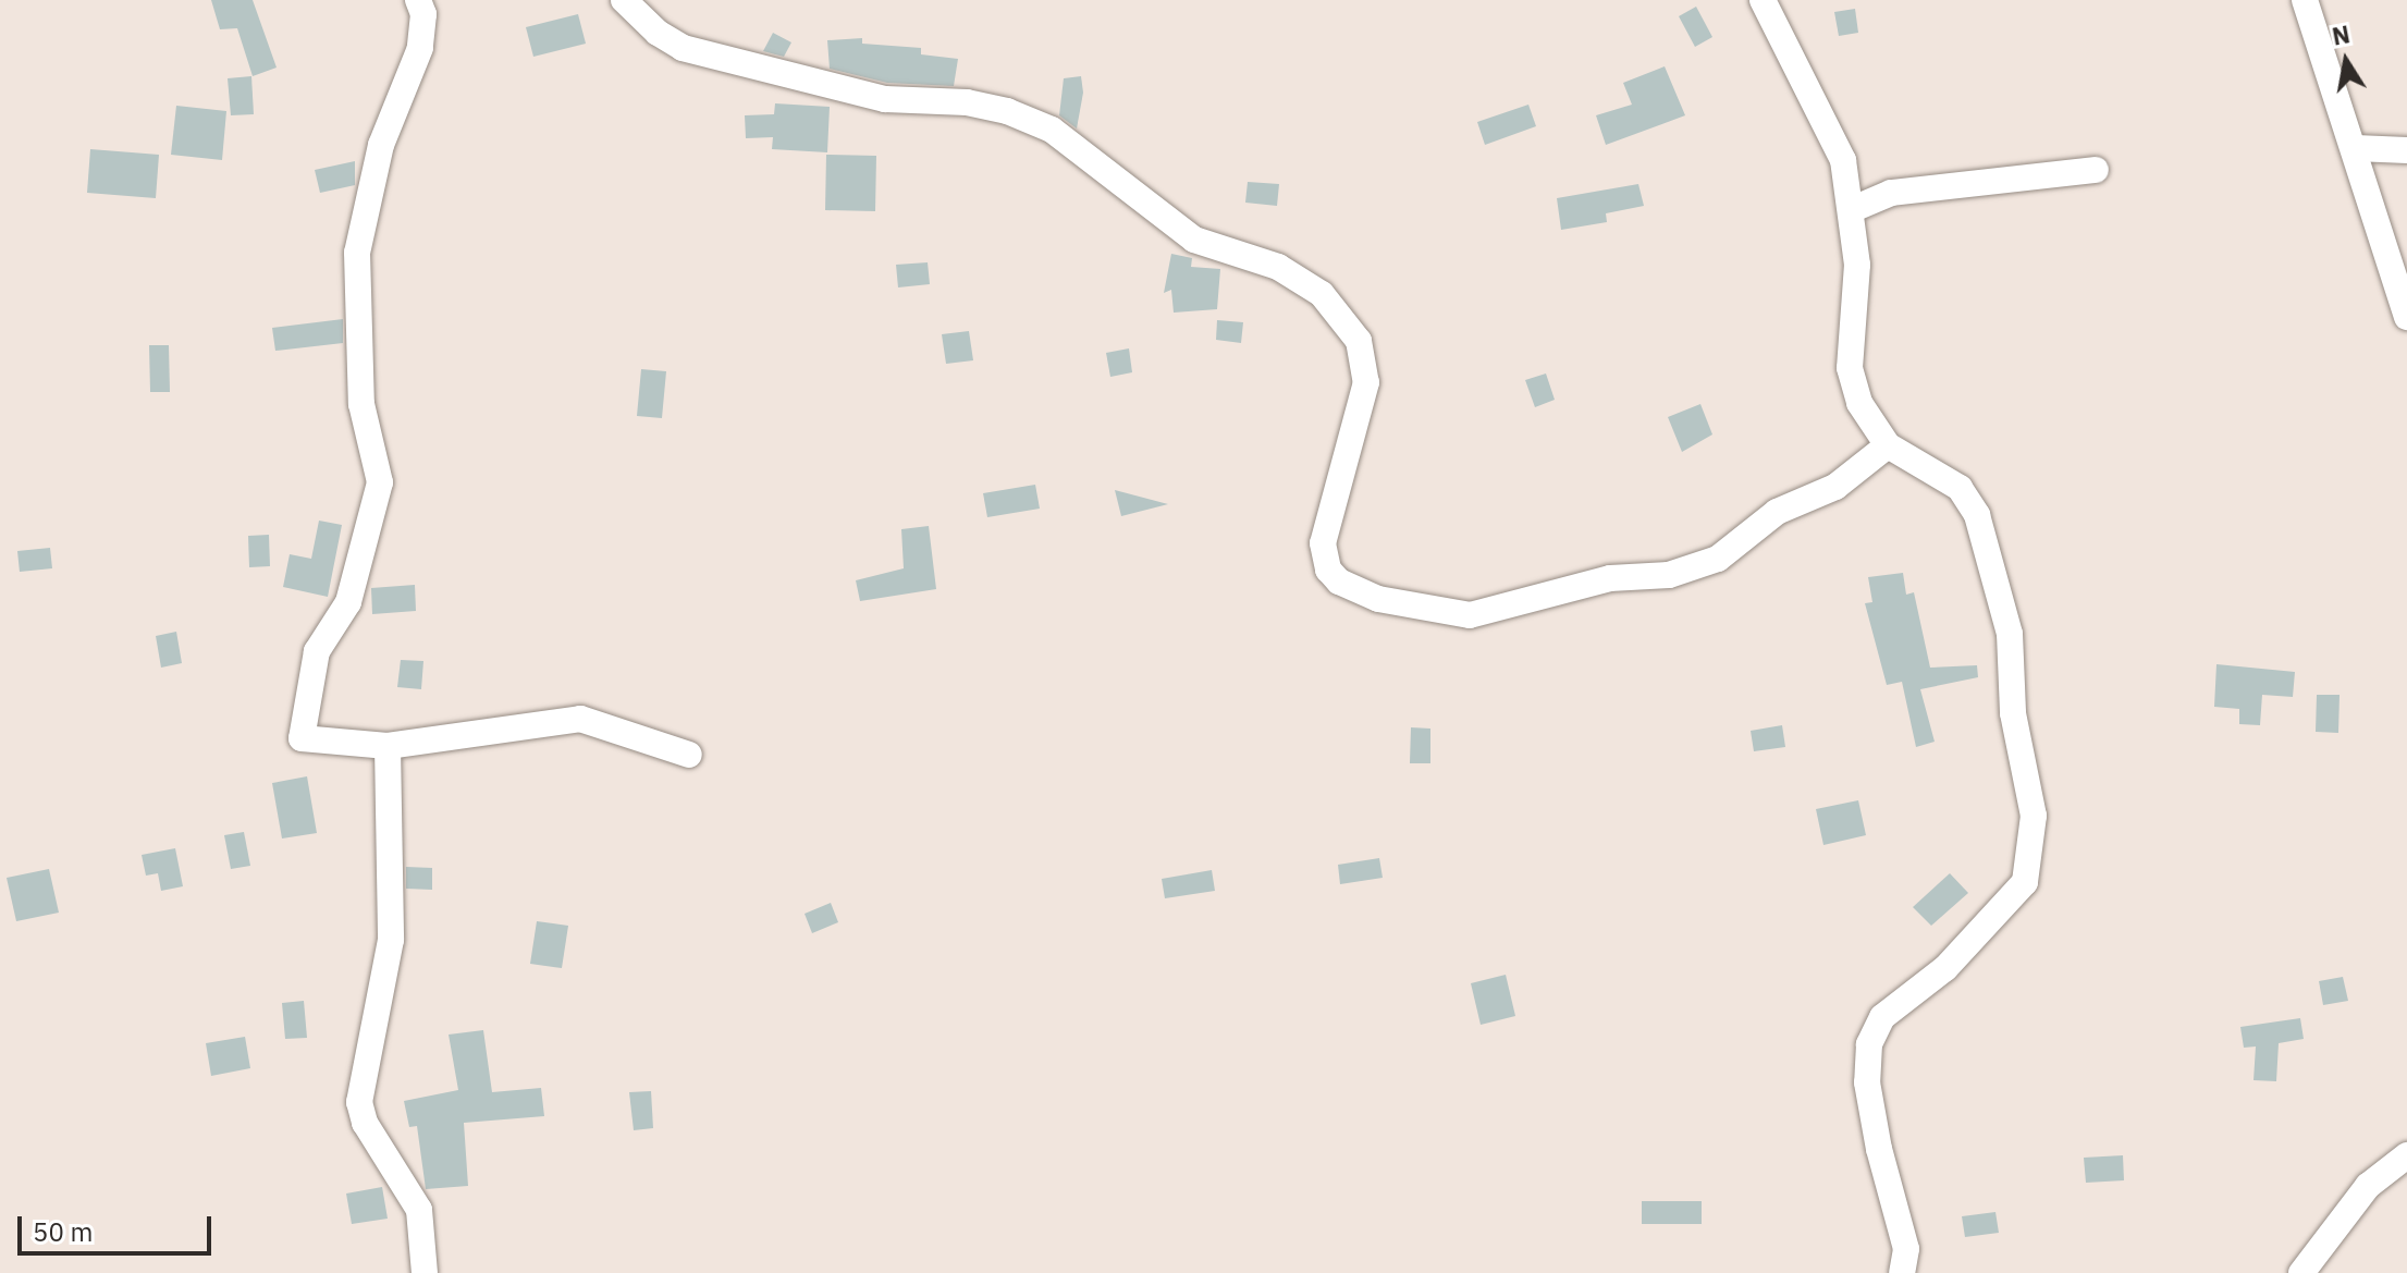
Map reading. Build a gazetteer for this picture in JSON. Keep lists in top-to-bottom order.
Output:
{
  "scale_bar": "50 m",
  "north": "top"
}
